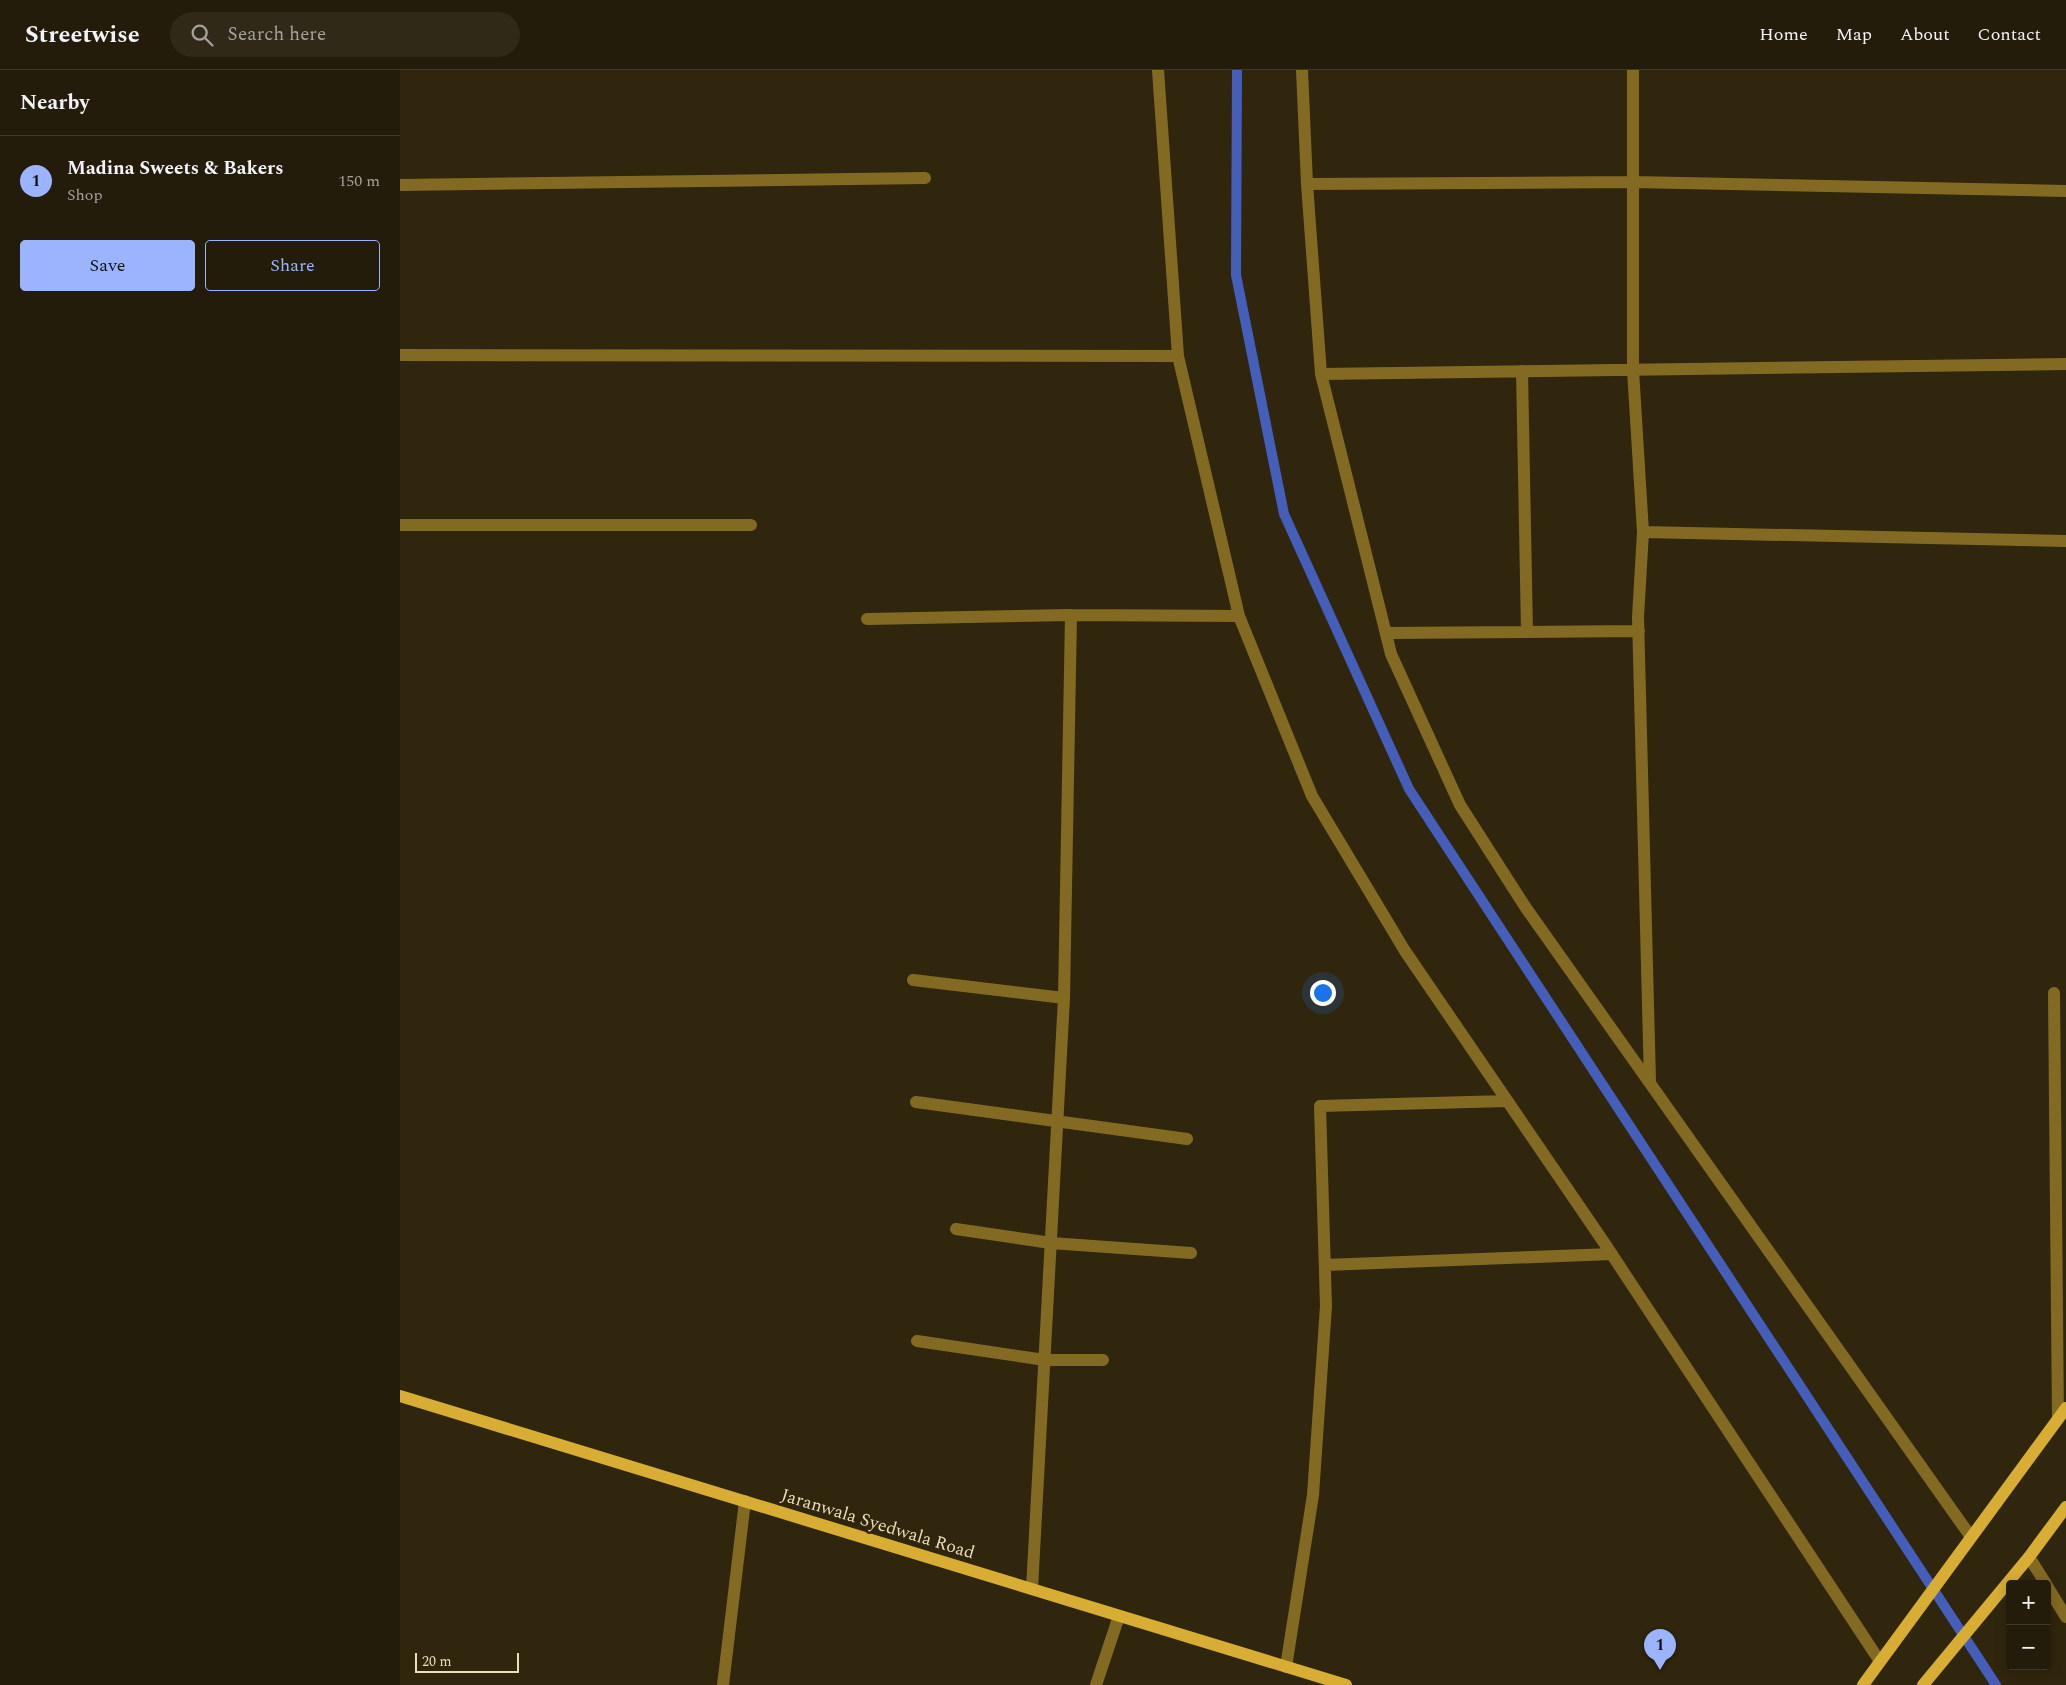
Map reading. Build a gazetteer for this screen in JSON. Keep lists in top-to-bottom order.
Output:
{
  "streets": {
    "main road": ["Jaranwala Syedwala Road"]
  },
  "scale_bar": "20 m",
  "page": {
    "header": "Streetwise",
    "search": "Search here",
    "nav": [
      "Home",
      "Map",
      "About",
      "Contact"
    ],
    "heading": "Nearby",
    "list": [
      {
        "mark": "1",
        "name": "Madina Sweets & Bakers",
        "note": "Shop",
        "value": "150 m"
      }
    ],
    "buttons": ["Save", "Share"],
    "map_buttons": ["+", "−"],
    "pins": "1",
    "scale": "20 m"
  }
}
